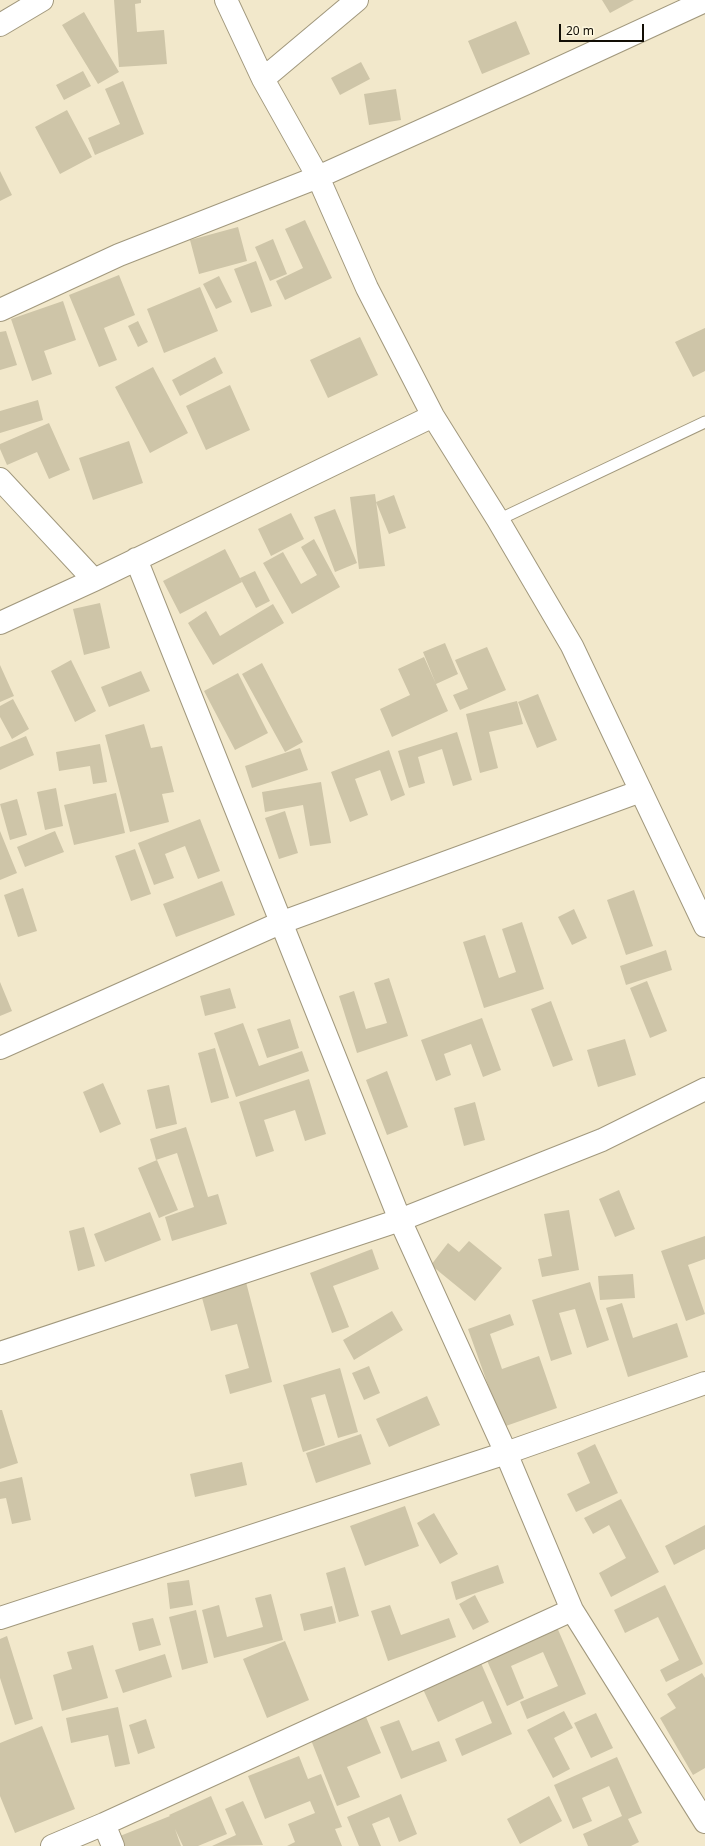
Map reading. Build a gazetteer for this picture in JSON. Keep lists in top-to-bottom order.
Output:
{
  "scale_bar": "20 m"
}
